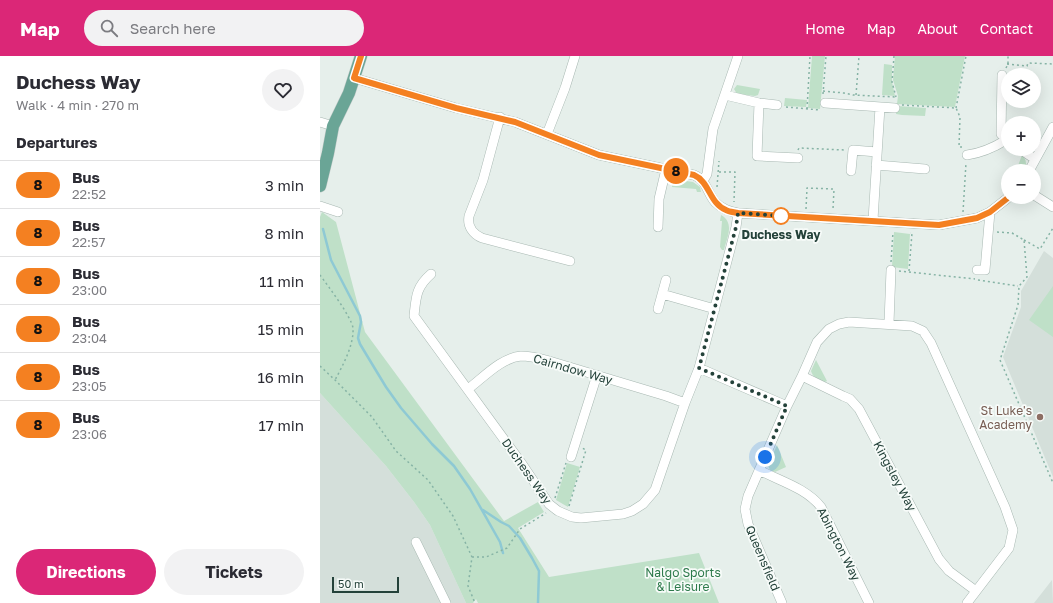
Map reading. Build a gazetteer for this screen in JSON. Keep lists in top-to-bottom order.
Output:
{
  "streets": {
    "street": [
      "Cairndow Way",
      "Duchess Way",
      "Kingsley Way",
      "Abington Way",
      "Queensfield"
    ]
  },
  "crossings": [
    ["Cairndow Way", "Duchess Way"],
    ["Kingsley Way", "Queensfield"],
    ["Abington Way", "Queensfield"]
  ],
  "parks": ["Nalgo Sports & Leisure"],
  "places": ["Duchess Way", "St Luke's Academy"],
  "lines": ["bus line 8"],
  "scale_bar": "50 m",
  "page": {
    "header": "Map",
    "search": "Search here",
    "nav": [
      "Home",
      "Map",
      "About",
      "Contact"
    ],
    "heading": [
      ["Duchess Way", "Walk · 4 min · 270 m"],
      "Departures"
    ],
    "on_map": "8",
    "map_buttons": ["+", "−"],
    "list": [
      {
        "mark": "8",
        "name": "Bus",
        "note": "22:52",
        "value": "3 min"
      },
      {
        "mark": "8",
        "name": "Bus",
        "note": "22:57",
        "value": "8 min"
      },
      {
        "mark": "8",
        "name": "Bus",
        "note": "23:00",
        "value": "11 min"
      },
      {
        "mark": "8",
        "name": "Bus",
        "note": "23:04",
        "value": "15 min"
      },
      {
        "mark": "8",
        "name": "Bus",
        "note": "23:05",
        "value": "16 min"
      },
      {
        "mark": "8",
        "name": "Bus",
        "note": "23:06",
        "value": "17 min"
      }
    ],
    "buttons": ["Directions", "Tickets"],
    "scale": "50 m"
  }
}
